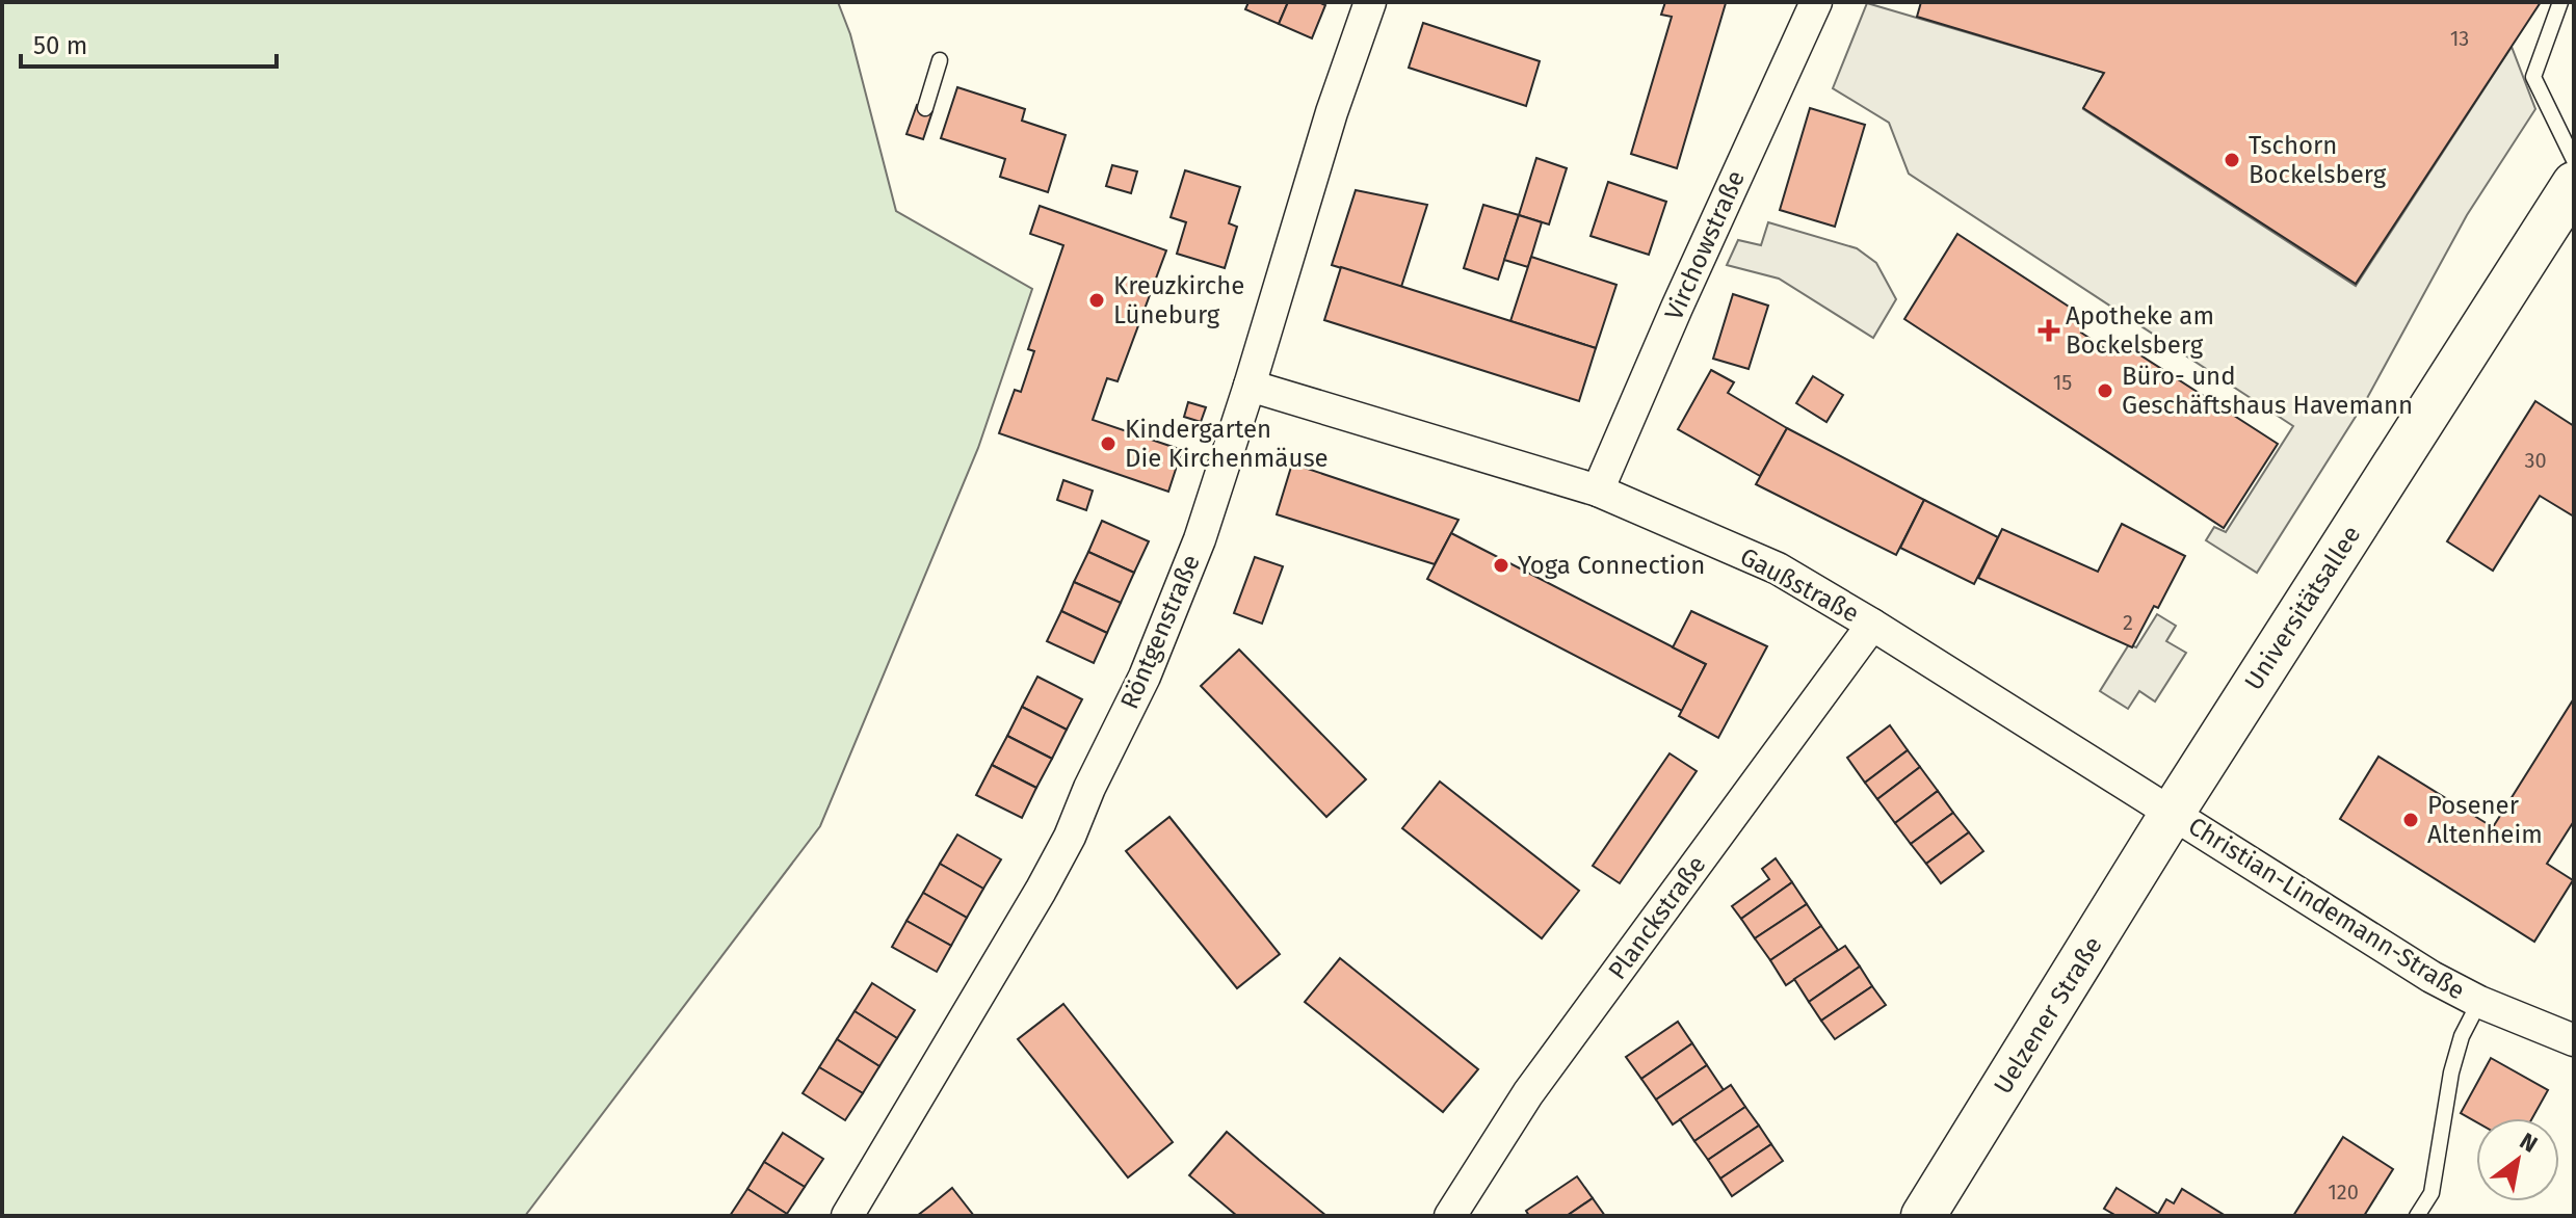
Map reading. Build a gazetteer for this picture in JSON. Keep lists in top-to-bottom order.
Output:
{
  "streets": {
    "main road": ["Universitätsallee", "Uelzener Straße"],
    "street": [
      "Virchowstraße",
      "Gaußstraße",
      "Röntgenstraße",
      "Christian-Lindemann-Straße",
      "Planckstraße"
    ]
  },
  "crossings": [
    ["Virchowstraße", "Gaußstraße"],
    ["Gaußstraße", "Universitätsallee"],
    ["Gaußstraße", "Röntgenstraße"],
    ["Gaußstraße", "Christian-Lindemann-Straße"],
    ["Gaußstraße", "Planckstraße"],
    ["Gaußstraße", "Uelzener Straße"],
    ["Universitätsallee", "Christian-Lindemann-Straße"],
    ["Universitätsallee", "Uelzener Straße"],
    ["Christian-Lindemann-Straße", "Uelzener Straße"]
  ],
  "places": {
    "other": [
      "Tschorn Bockelsberg",
      "Kreuzkirche Lüneburg",
      "Büro- und Geschäftshaus Havemann",
      "Kindergarten Die Kirchenmäuse",
      "Yoga Connection",
      "Posener Altenheim"
    ],
    "health": ["Apotheke am Bockelsberg"]
  },
  "house_numbers": [
    "13",
    "15",
    "30",
    "2",
    "120"
  ],
  "scale_bar": "50 m",
  "north": "top right"
}
